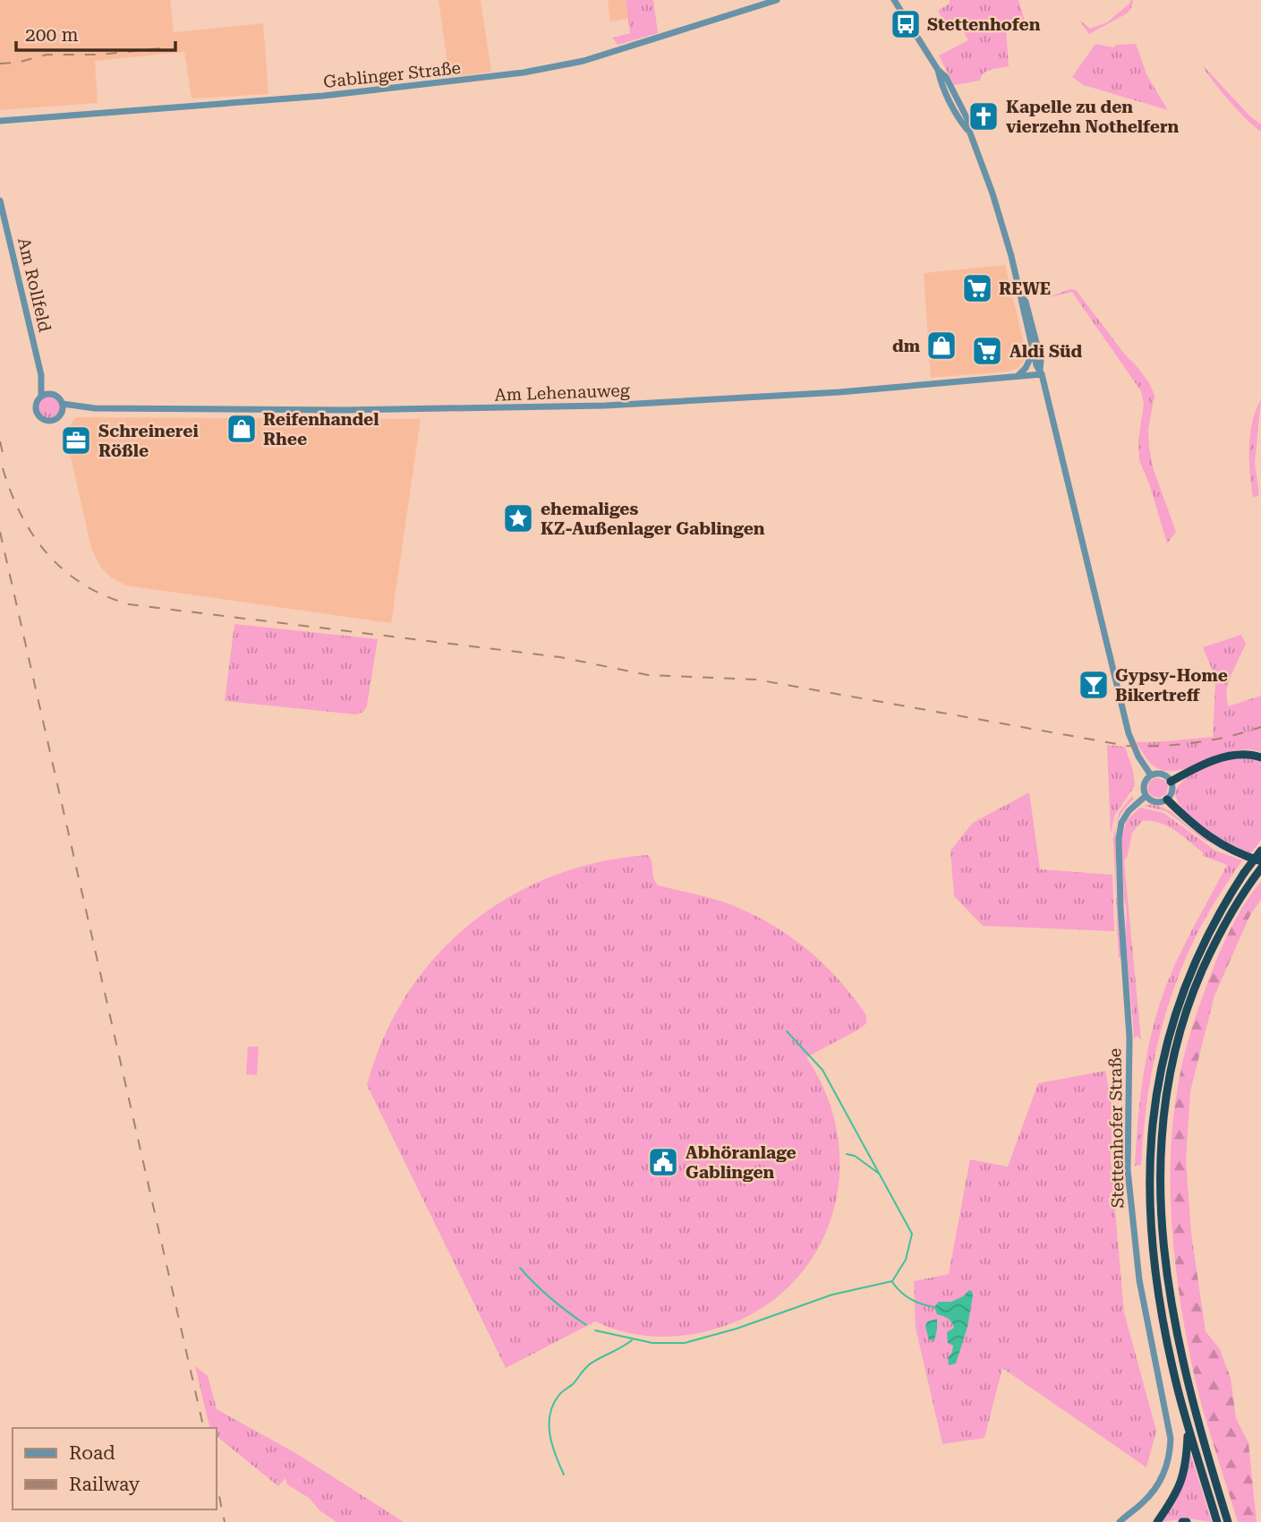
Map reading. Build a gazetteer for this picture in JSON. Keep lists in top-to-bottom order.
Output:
{
  "streets": {
    "street": [
      "Gablinger Straße",
      "Am Rollfeld",
      "Am Lehenauweg",
      "Stettenhofer Straße"
    ]
  },
  "places": {
    "bus stop": ["Stettenhofen"],
    "church": ["Kapelle zu den vierzehn Nothelfern"],
    "supermarket": ["REWE", "Aldi Süd"],
    "shop": ["dm", "Reifenhandel Rhee"],
    "office": ["Schreinerei Rößle"],
    "place": ["ehemaliges KZ-Außenlager Gablingen"],
    "bar": ["Gypsy-Home Bikertreff"],
    "public building": ["Abhöranlage Gablingen"]
  },
  "legend": ["Road", "Railway"],
  "scale_bar": "200 m"
}
